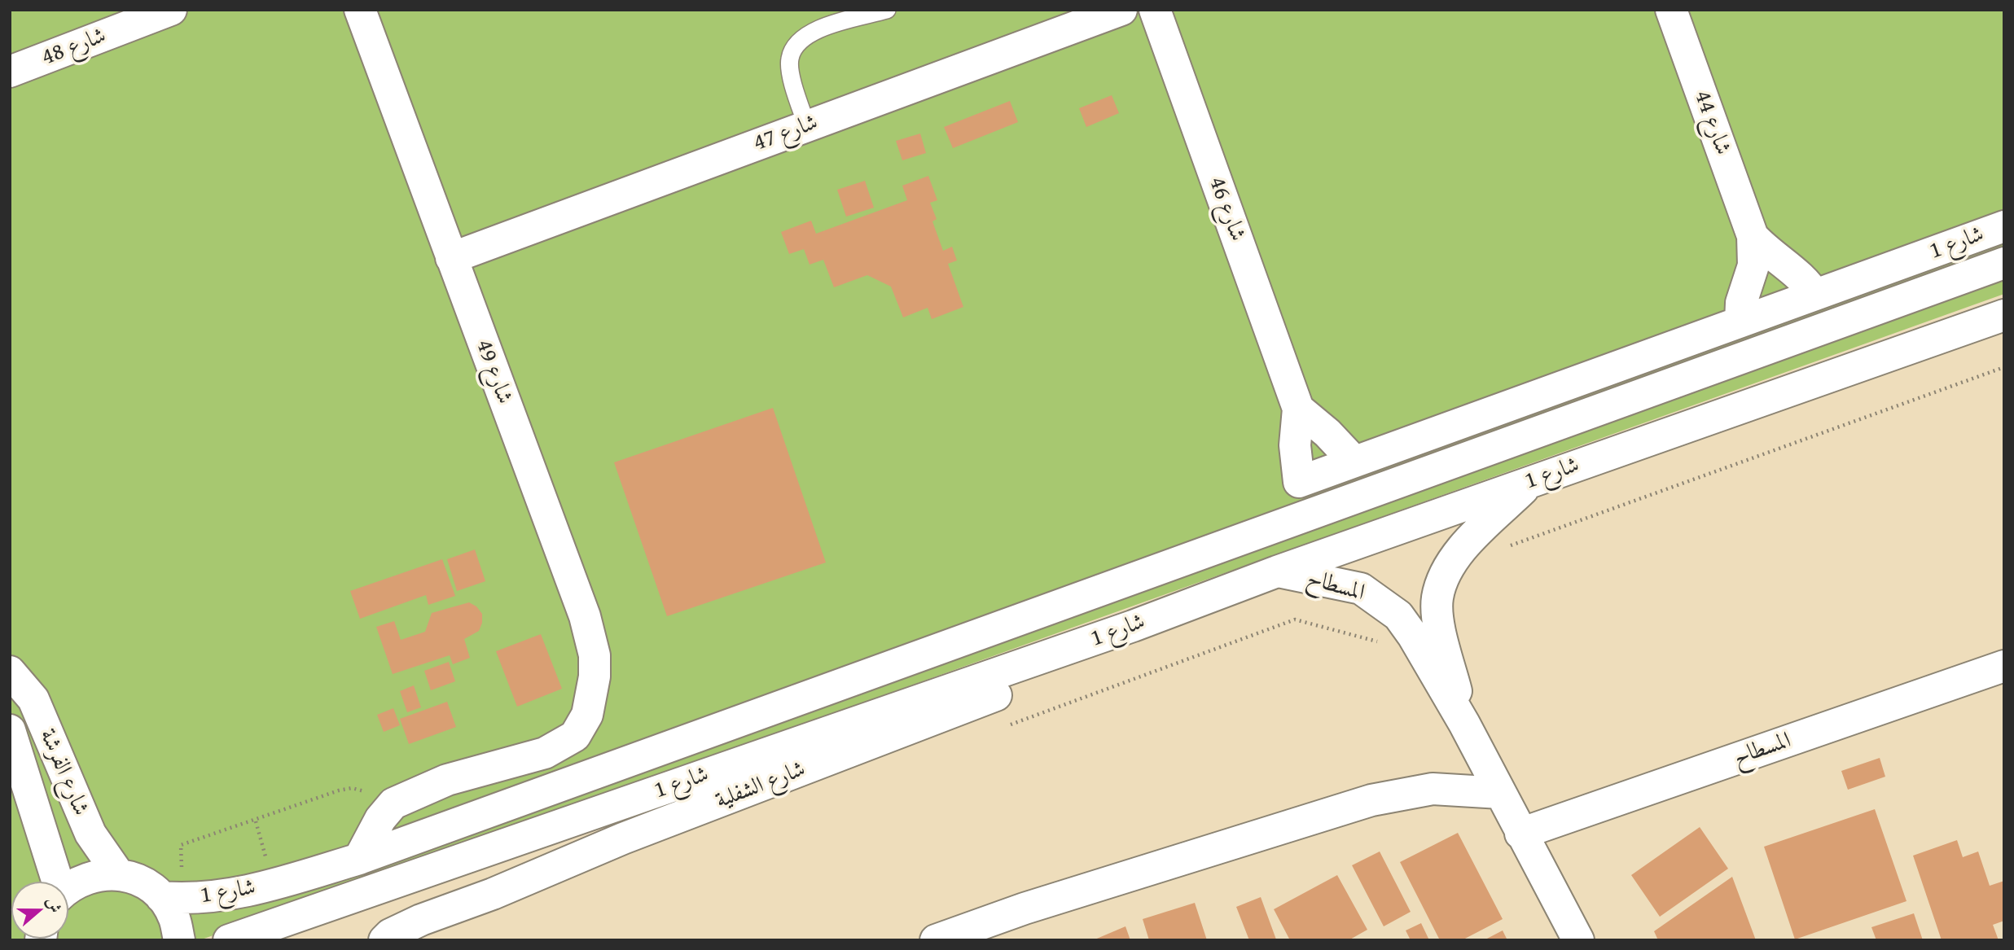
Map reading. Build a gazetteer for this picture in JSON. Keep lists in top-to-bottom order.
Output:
{
  "streets": {
    "street": [
      "شارع 48",
      "شارع 44",
      "شارع 47",
      "شارع 46",
      "شارع 1",
      "شارع 49",
      "المسطاح",
      "شارع الفرشة",
      "شارع الشفلية"
    ]
  },
  "crossings": [
    ["شارع 44", "شارع 1"],
    ["شارع 47", "شارع 49"],
    ["شارع 46", "شارع 1"],
    ["شارع 1", "المسطاح"],
    ["شارع 1", "شارع الشفلية"]
  ],
  "north": "right"
}
